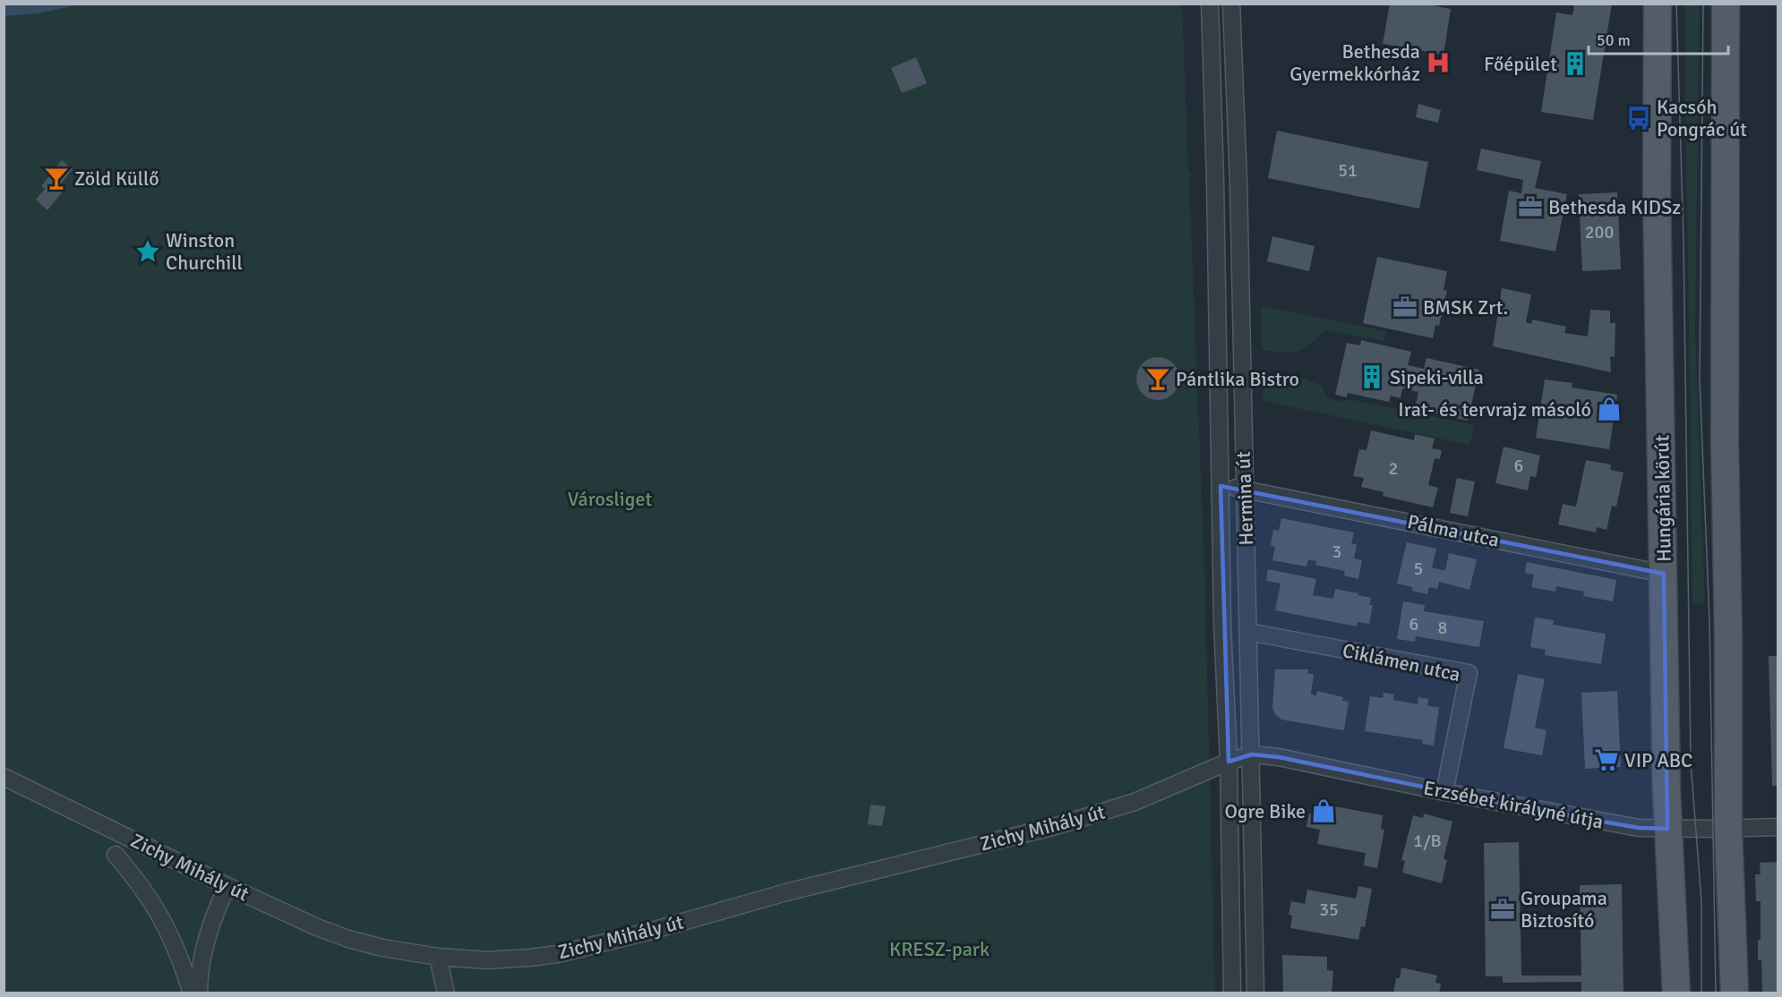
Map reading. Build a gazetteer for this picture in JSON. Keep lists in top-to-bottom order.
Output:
{
  "streets": {
    "main road": ["Hungária körút"],
    "street": [
      "Hermina út",
      "Pálma utca",
      "Ciklámen utca",
      "Erzsébet királyné útja",
      "Zichy Mihály út"
    ]
  },
  "crossings": [
    ["Hermina út", "Pálma utca"],
    ["Hermina út", "Ciklámen utca"],
    ["Hermina út", "Erzsébet királyné útja"],
    ["Hermina út", "Zichy Mihály út"],
    ["Hungária körút", "Pálma utca"],
    ["Hungária körút", "Erzsébet királyné útja"],
    ["Ciklámen utca", "Erzsébet királyné útja"],
    ["Erzsébet királyné útja", "Zichy Mihály út"]
  ],
  "parks": ["Városliget", "KRESZ-park"],
  "places": {
    "hospital": ["Bethesda Gyermekkórház"],
    "building": ["Főépület", "Sipeki-villa"],
    "bus stop": ["Kacsóh Pongrác út"],
    "bar": ["Zöld Küllő", "Pántlika Bistro"],
    "office": ["Bethesda KIDSz", "BMSK Zrt.", "Groupama Biztosító"],
    "place": ["Winston Churchill"],
    "shop": ["Irat- és tervrajz másoló", "Ogre Bike"],
    "supermarket": ["VIP ABC"]
  },
  "house_numbers": [
    "51",
    "200",
    "6",
    "2",
    "3",
    "5",
    "6",
    "8",
    "1/B",
    "35"
  ],
  "scale_bar": "50 m"
}
